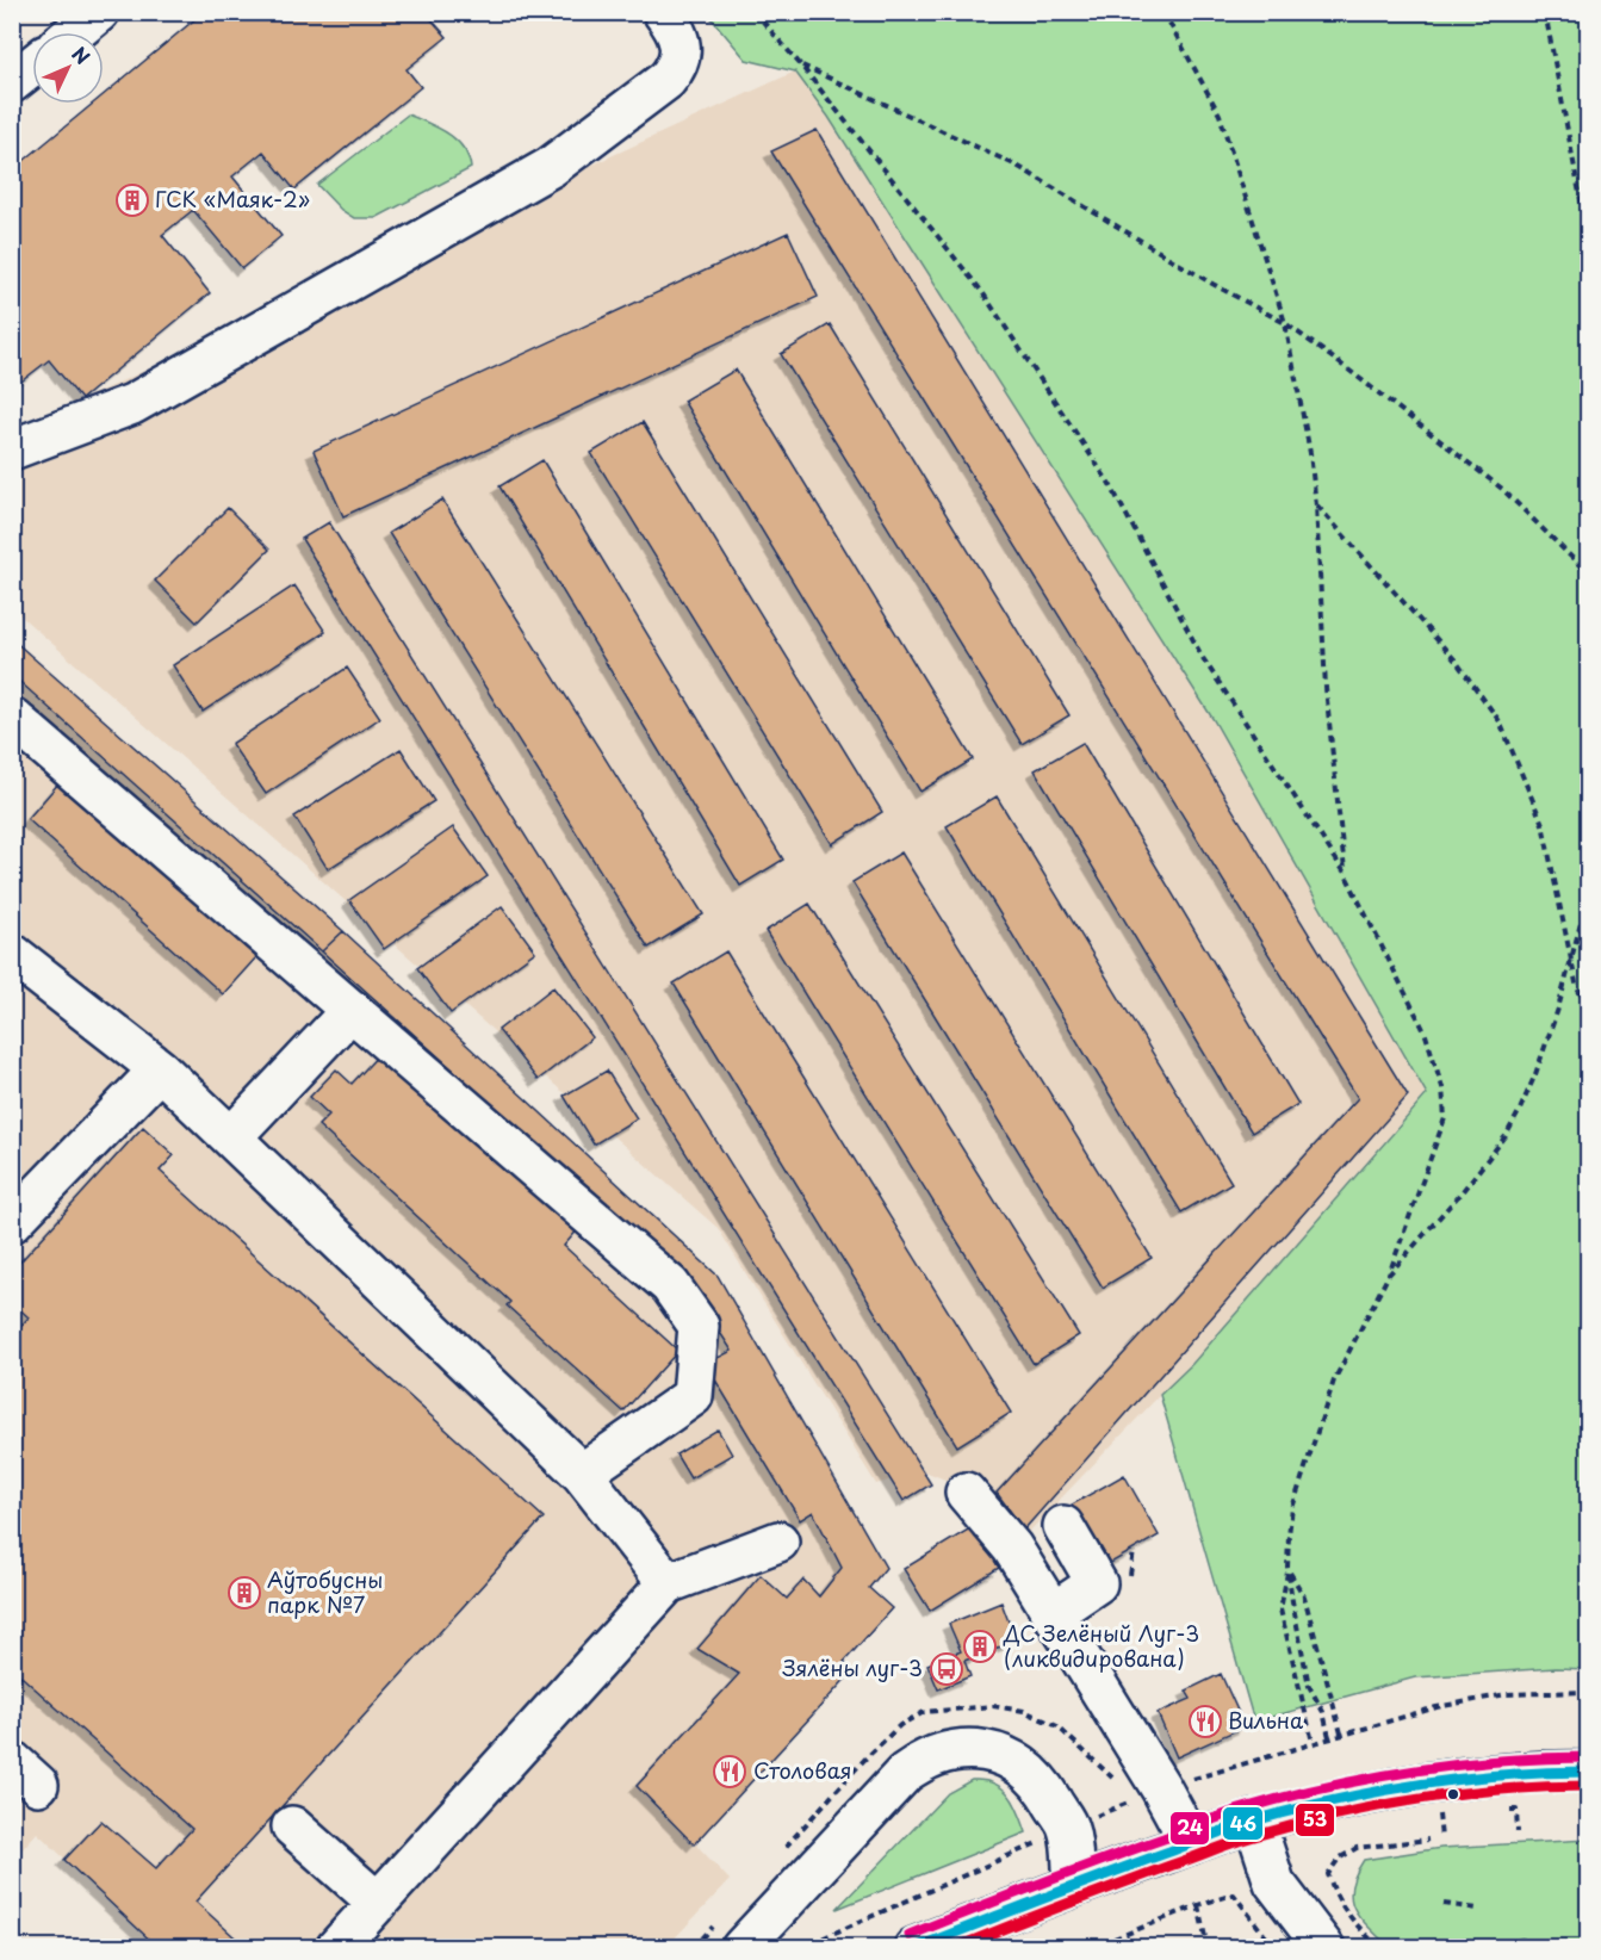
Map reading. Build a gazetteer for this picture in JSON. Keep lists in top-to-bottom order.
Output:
{
  "places": {
    "building": ["ГСК «Маяк-2»", "Аўтобусны парк №7", "ДС Зелёный Луг-3 (ликвидирована)"],
    "bus stop": ["Зялёны луг-3"],
    "restaurant": ["Вильна", "Столовая"]
  },
  "lines": ["transit line 24", "transit line 46", "transit line 53"],
  "north": "top right"
}
